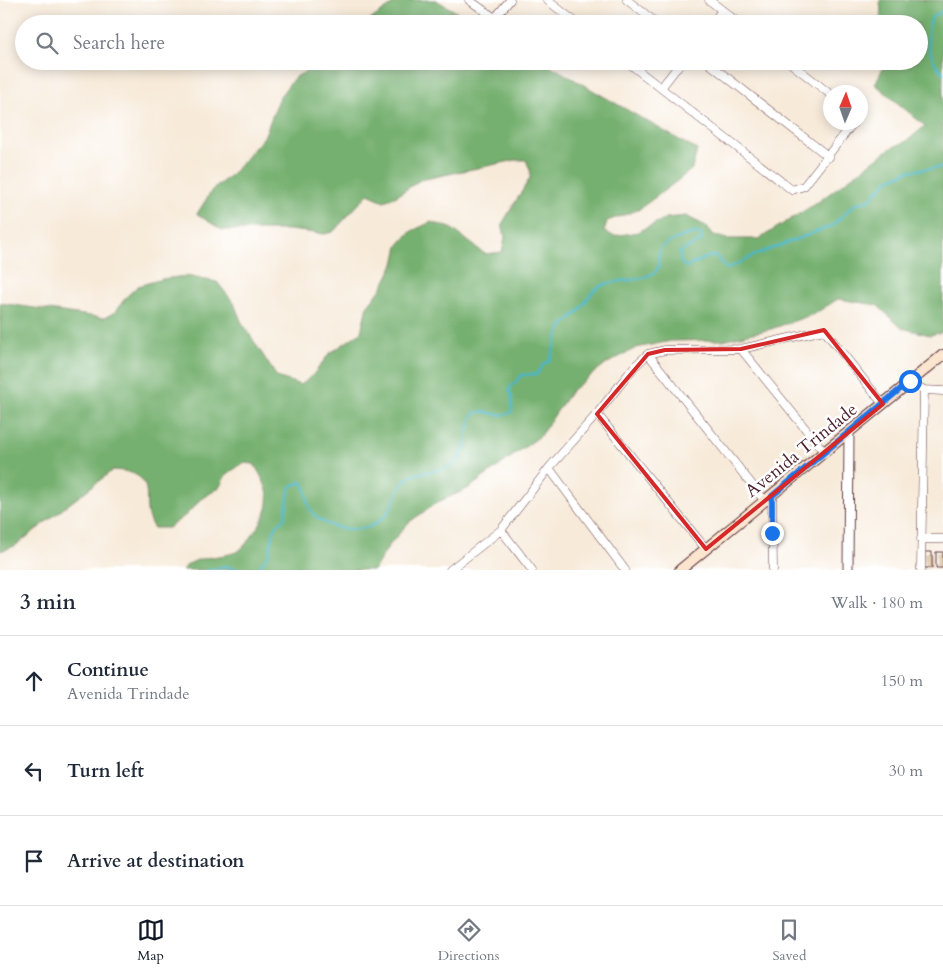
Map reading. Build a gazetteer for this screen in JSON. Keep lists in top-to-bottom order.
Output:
{
  "streets": {
    "main road": ["Avenida Trindade"]
  },
  "north": "top",
  "page": {
    "search": "Search here",
    "heading": ["3 min", "Walk · 180 m"],
    "list": [
      ["Continue", "Avenida Trindade", "150 m"],
      ["Turn left", "30 m"],
      "Arrive at destination"
    ],
    "nav": ["Map", "Directions", "Saved"]
  }
}
